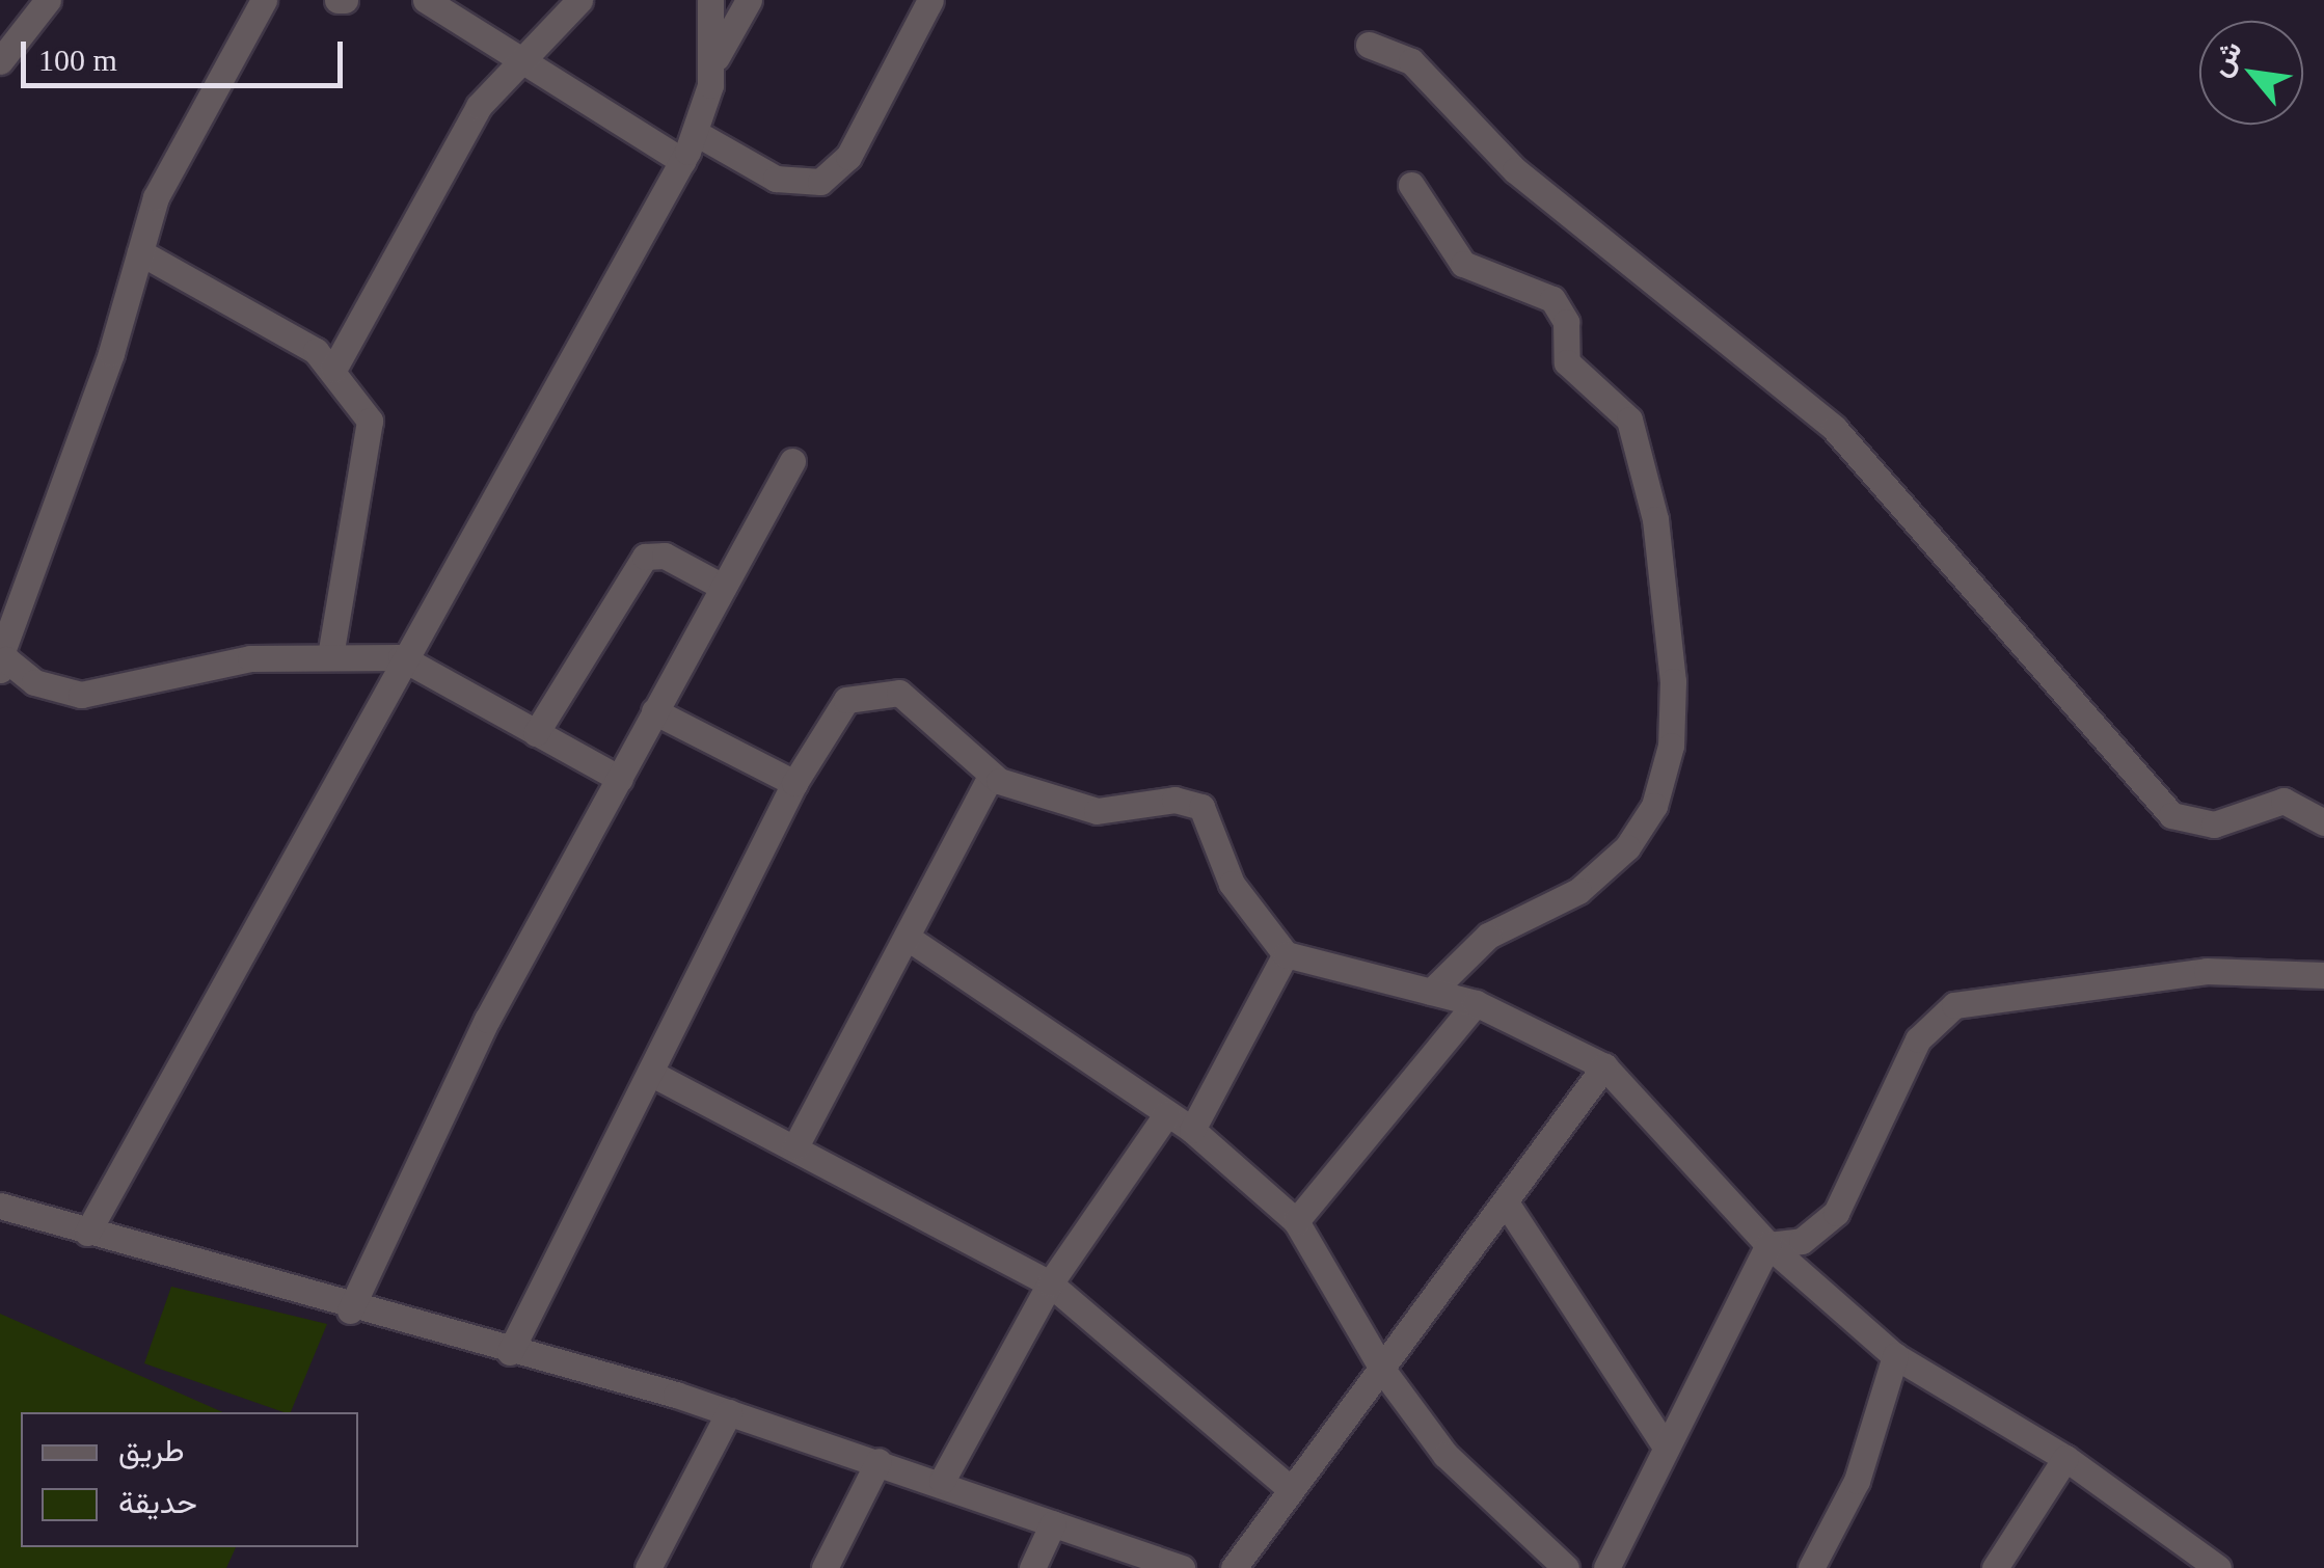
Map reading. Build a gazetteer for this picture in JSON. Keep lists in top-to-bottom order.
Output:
{
  "legend": ["طريق", "حديقة"],
  "scale_bar": "100 m",
  "north": "top left"
}
